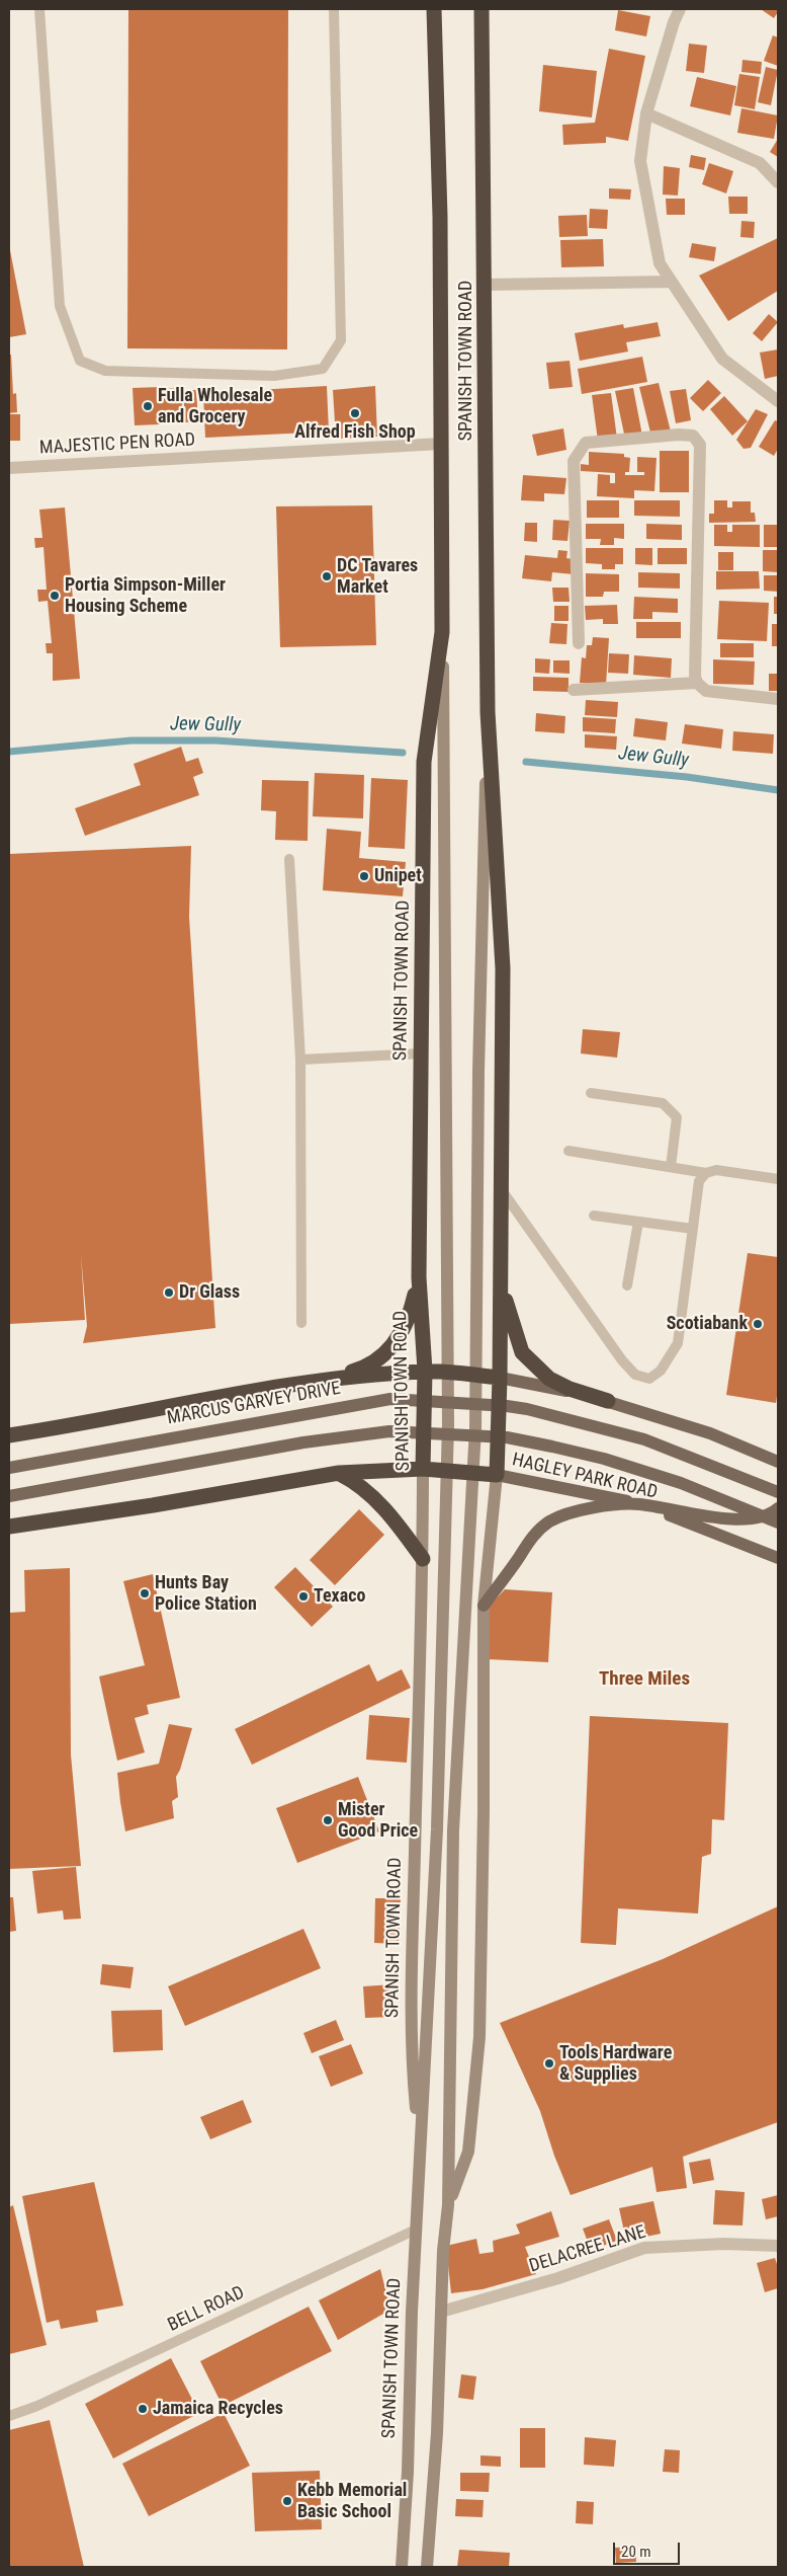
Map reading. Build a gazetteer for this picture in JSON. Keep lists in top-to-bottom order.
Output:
{
  "streets": {
    "highway": ["SPANISH TOWN ROAD", "MARCUS GARVEY DRIVE"],
    "main road": ["HAGLEY PARK ROAD"],
    "street": ["MAJESTIC PEN ROAD", "DELACREE LANE"],
    "lane": ["BELL ROAD"]
  },
  "crossings": [
    ["SPANISH TOWN ROAD", "MAJESTIC PEN ROAD"],
    ["SPANISH TOWN ROAD", "MARCUS GARVEY DRIVE"],
    ["SPANISH TOWN ROAD", "HAGLEY PARK ROAD"],
    ["SPANISH TOWN ROAD", "DELACREE LANE"],
    ["SPANISH TOWN ROAD", "BELL ROAD"]
  ],
  "districts": ["Three Miles"],
  "water": ["Jew Gully"],
  "places": [
    "Fulla Wholesale and Grocery",
    "Alfred Fish Shop",
    "DC Tavares Market",
    "Portia Simpson-Miller Housing Scheme",
    "Unipet",
    "Dr Glass",
    "Scotiabank",
    "Hunts Bay Police Station",
    "Texaco",
    "Mister Good Price",
    "Tools Hardware & Supplies",
    "Jamaica Recycles",
    "Kebb Memorial Basic School"
  ],
  "scale_bar": "20 m"
}
